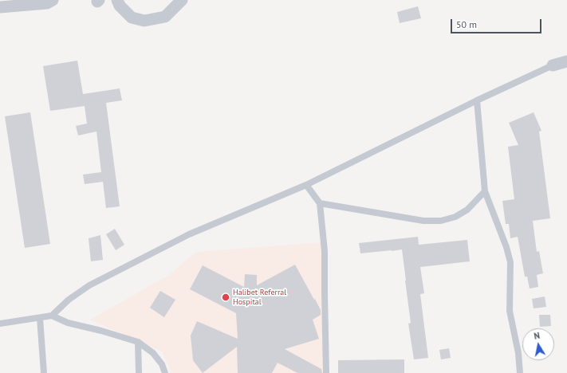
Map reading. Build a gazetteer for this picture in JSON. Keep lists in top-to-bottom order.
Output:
{
  "places": ["Halibet Referral Hospital"],
  "scale_bar": "50 m",
  "north": "top"
}
